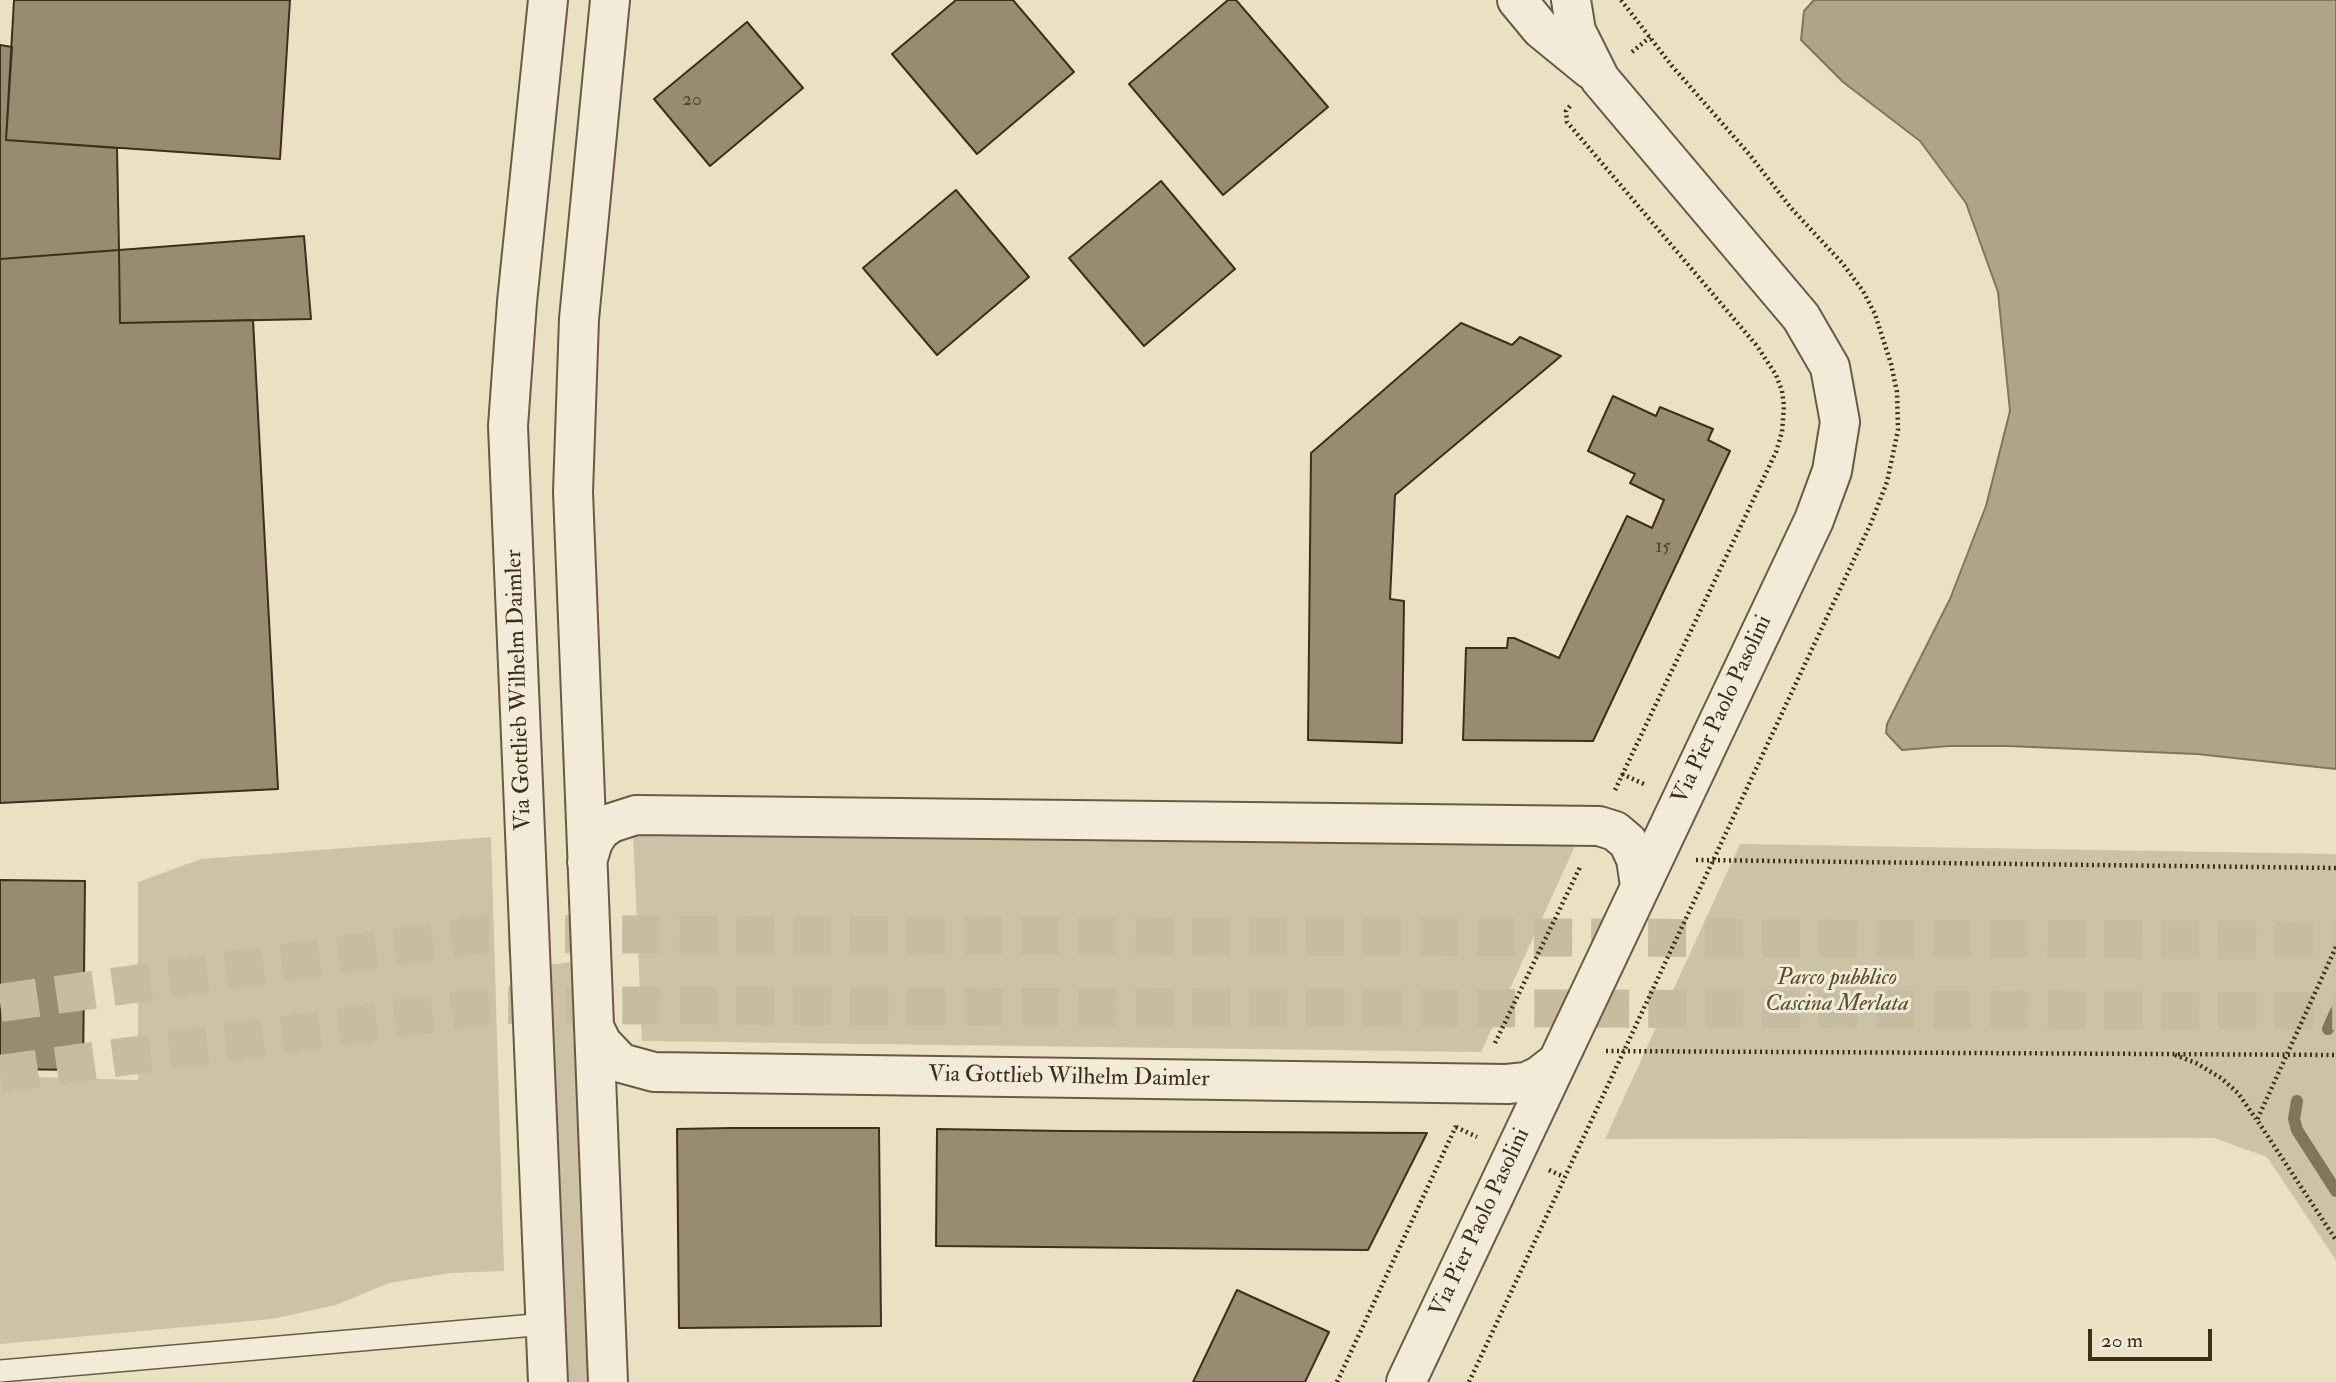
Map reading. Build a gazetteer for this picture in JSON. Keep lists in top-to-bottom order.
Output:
{
  "streets": {
    "street": ["Via Gottlieb Wilhelm Daimler", "Via Pier Paolo Pasolini"]
  },
  "crossings": [
    ["Via Gottlieb Wilhelm Daimler", "Via Pier Paolo Pasolini"]
  ],
  "parks": ["Parco pubblico Cascina Merlata"],
  "house_numbers": ["20", "15"],
  "scale_bar": "20 m"
}
